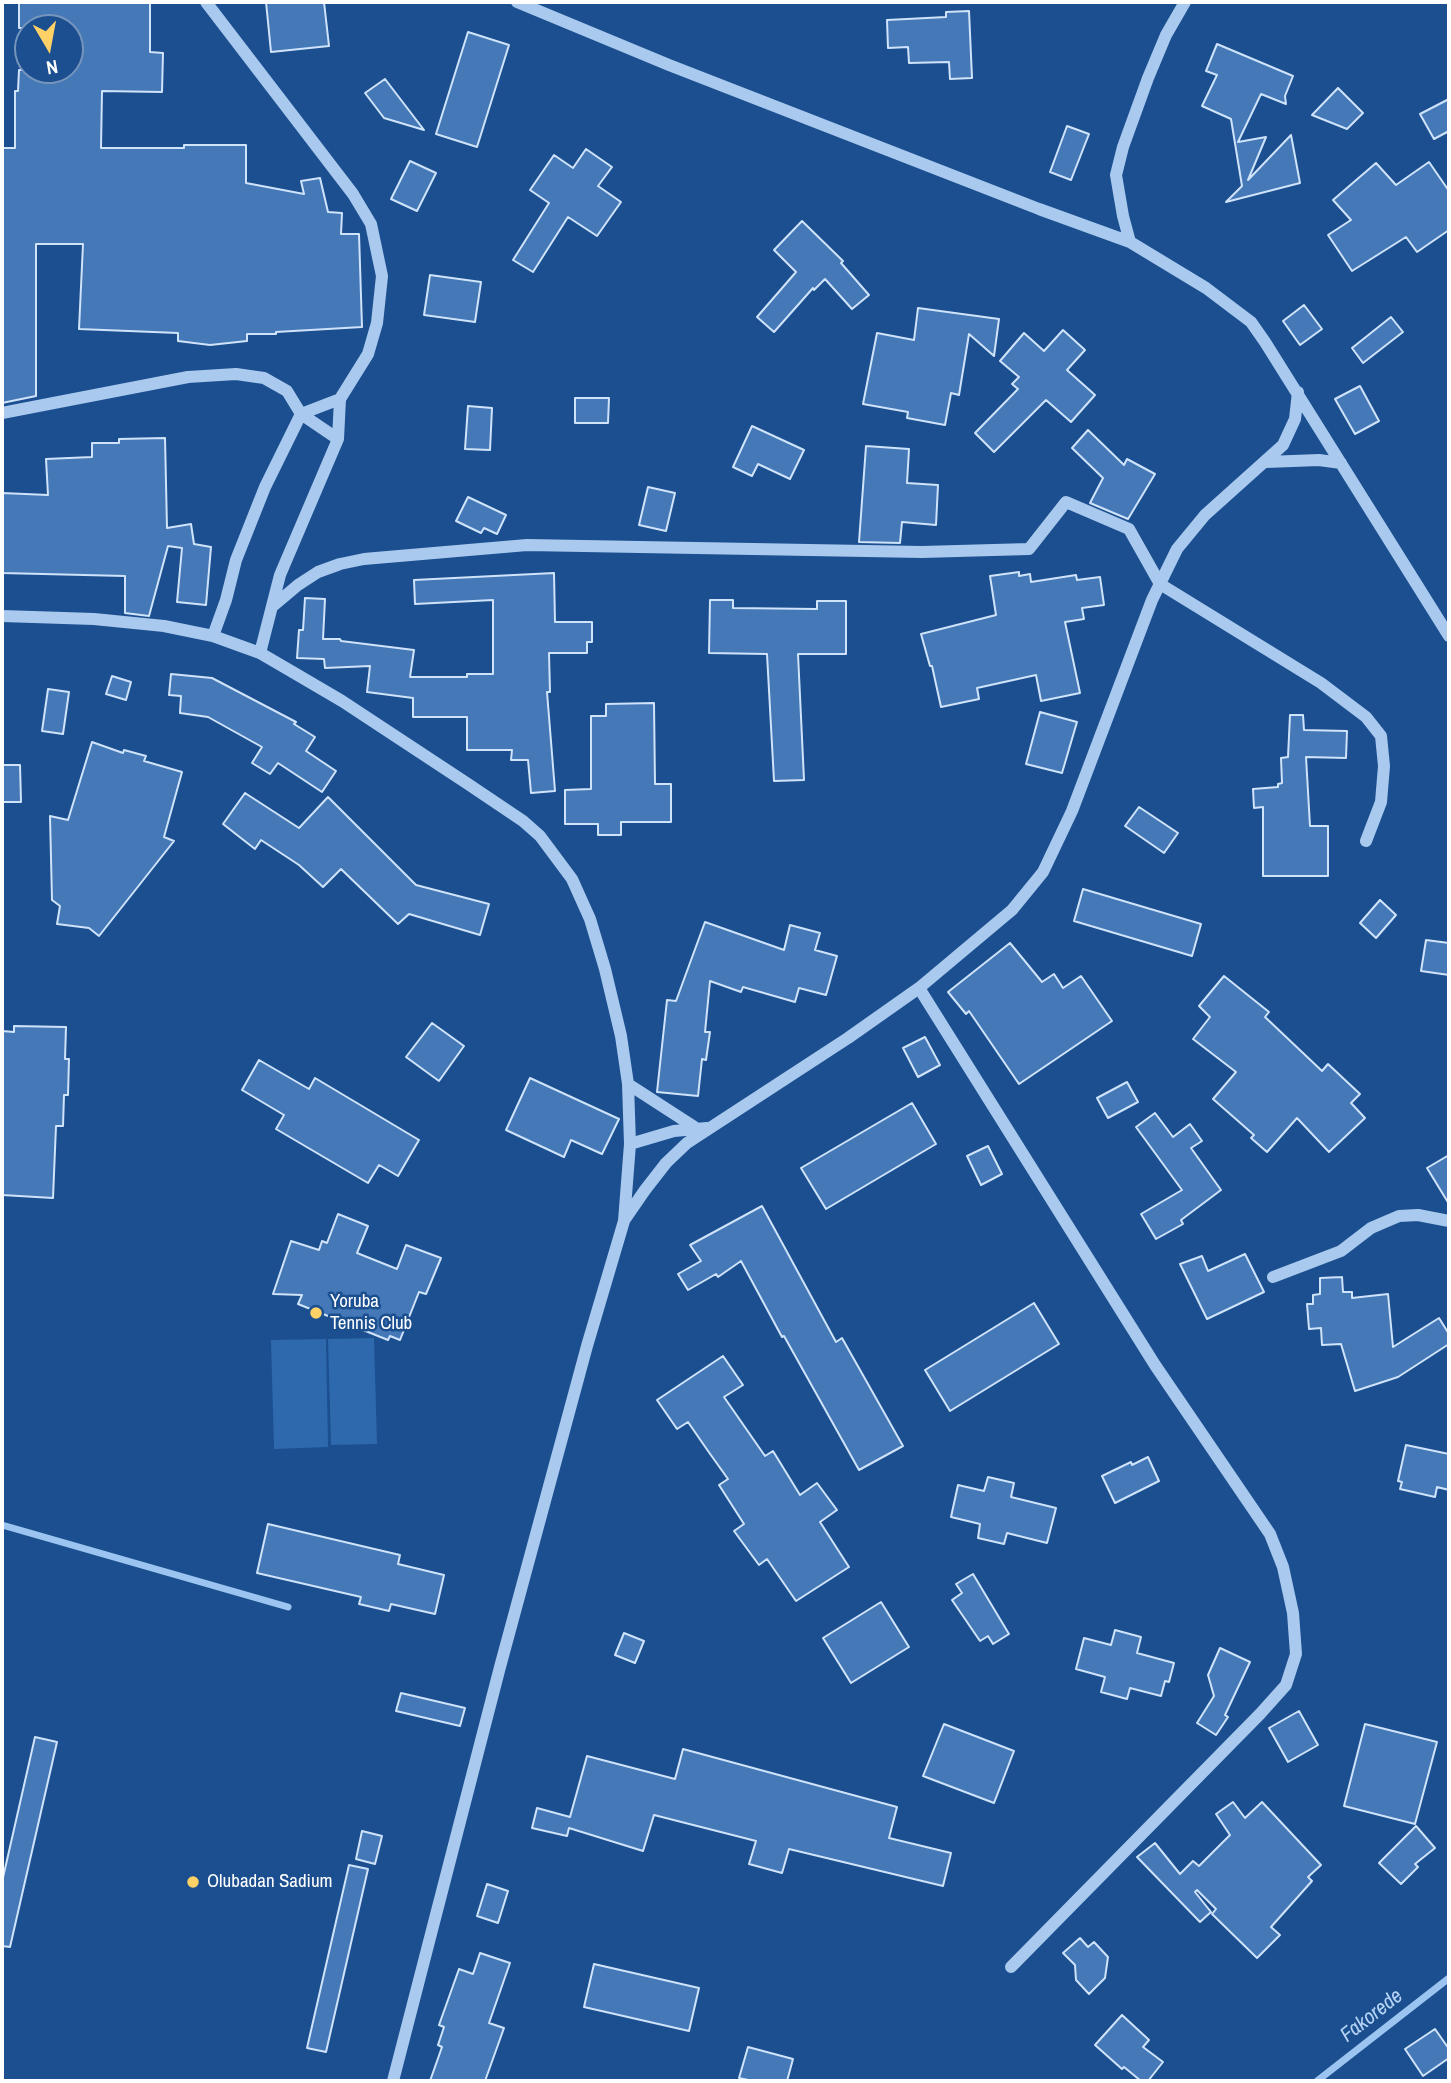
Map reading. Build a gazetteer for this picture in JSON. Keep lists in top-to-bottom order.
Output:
{
  "water": ["Fakorede"],
  "places": ["Yoruba Tennis Club", "Olubadan Sadium"],
  "north": "bottom"
}
